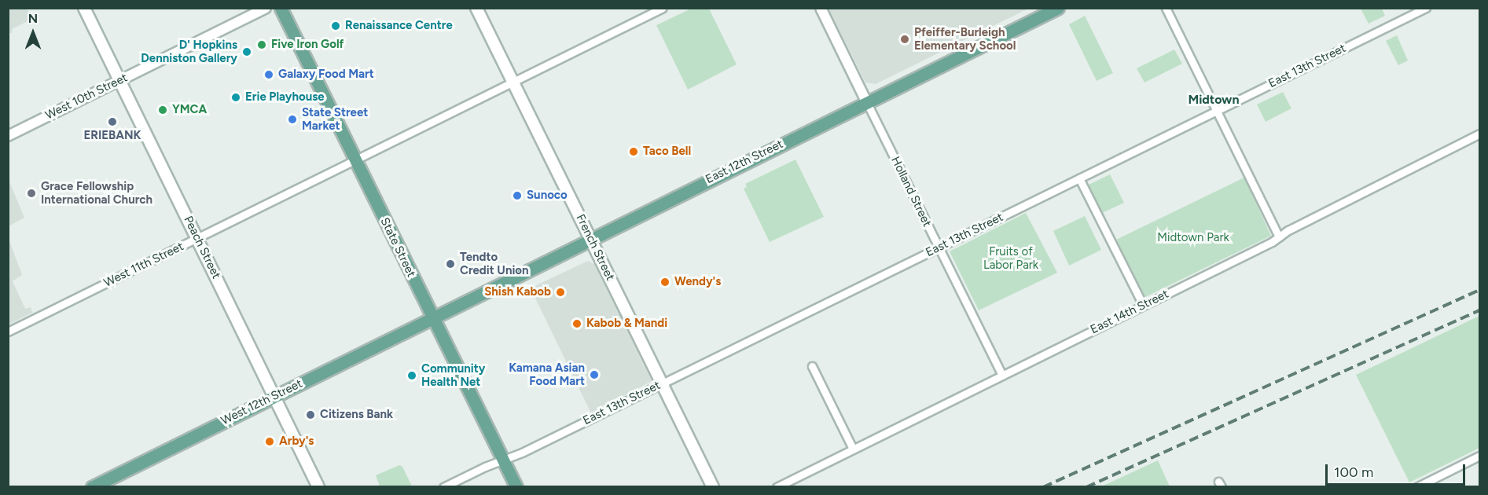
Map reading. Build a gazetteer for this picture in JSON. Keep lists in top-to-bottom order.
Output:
{
  "streets": {
    "main road": [
      "East 12th Street",
      "Peach Street",
      "State Street",
      "French Street",
      "West 12th Street"
    ],
    "street": [
      "East 13th Street",
      "West 10th Street",
      "Holland Street",
      "West 11th Street",
      "East 14th Street"
    ]
  },
  "crossings": [
    ["East 13th Street", "Holland Street"],
    ["East 13th Street", "State Street"],
    ["East 13th Street", "French Street"],
    ["West 10th Street", "Peach Street"],
    ["East 12th Street", "Holland Street"],
    ["East 12th Street", "State Street"],
    ["East 12th Street", "French Street"],
    ["East 12th Street", "West 12th Street"],
    ["Holland Street", "East 14th Street"],
    ["Peach Street", "West 11th Street"],
    ["Peach Street", "West 12th Street"],
    ["State Street", "West 11th Street"],
    ["State Street", "West 12th Street"],
    ["French Street", "West 11th Street"]
  ],
  "districts": ["Midtown"],
  "parks": ["Midtown Park", "Fruits of Labor Park"],
  "places": [
    "Renaissance Centre",
    "Pfeiffer-Burleigh Elementary School",
    "Five Iron Golf",
    "D' Hopkins Denniston Gallery",
    "Galaxy Food Mart",
    "Erie Playhouse",
    "YMCA",
    "State Street Market",
    "ERIEBANK",
    "Taco Bell",
    "Grace Fellowship International Church",
    "Sunoco",
    "Tendto Credit Union",
    "Wendy's",
    "Shish Kabob",
    "Kabob & Mandi",
    "Kamana Asian Food Mart",
    "Community Health Net",
    "Citizens Bank",
    "Arby's"
  ],
  "scale_bar": "100 m",
  "north": "top"
}
